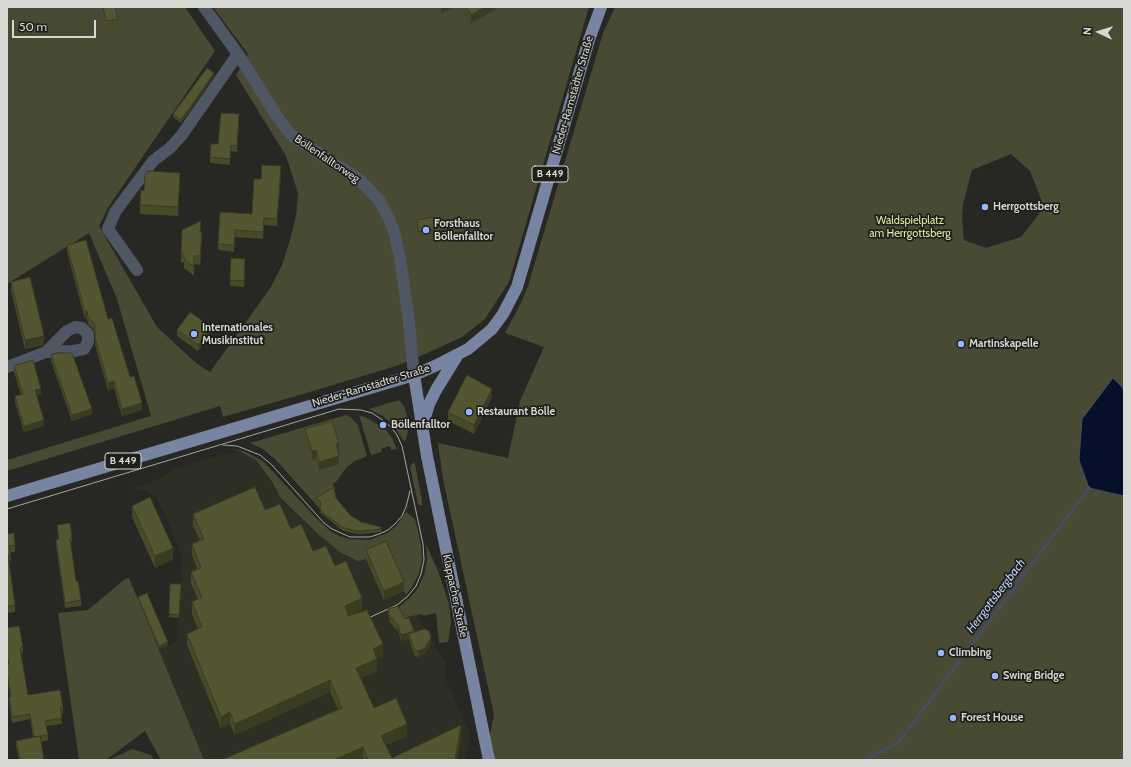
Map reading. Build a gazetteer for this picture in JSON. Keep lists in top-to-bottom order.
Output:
{
  "streets": {
    "main road": ["Nieder-Ramstädter Straße", "B 449", "Klappacher Straße"],
    "street": ["Böllenfalltorweg"]
  },
  "crossings": [
    ["Nieder-Ramstädter Straße", "Böllenfalltorweg"],
    ["Nieder-Ramstädter Straße", "Klappacher Straße"],
    ["Böllenfalltorweg", "Klappacher Straße"]
  ],
  "water": ["Herrgottsbergbach"],
  "parks": ["Waldspielplatz am Herrgottsberg"],
  "places": [
    "Herrgottsberg",
    "Forsthaus Böllenfalltor",
    "Internationales Musikinstitut",
    "Martinskapelle",
    "Restaurant Bölle",
    "Böllenfalltor",
    "Climbing",
    "Swing Bridge",
    "Forest House"
  ],
  "scale_bar": "50 m",
  "north": "left"
}
